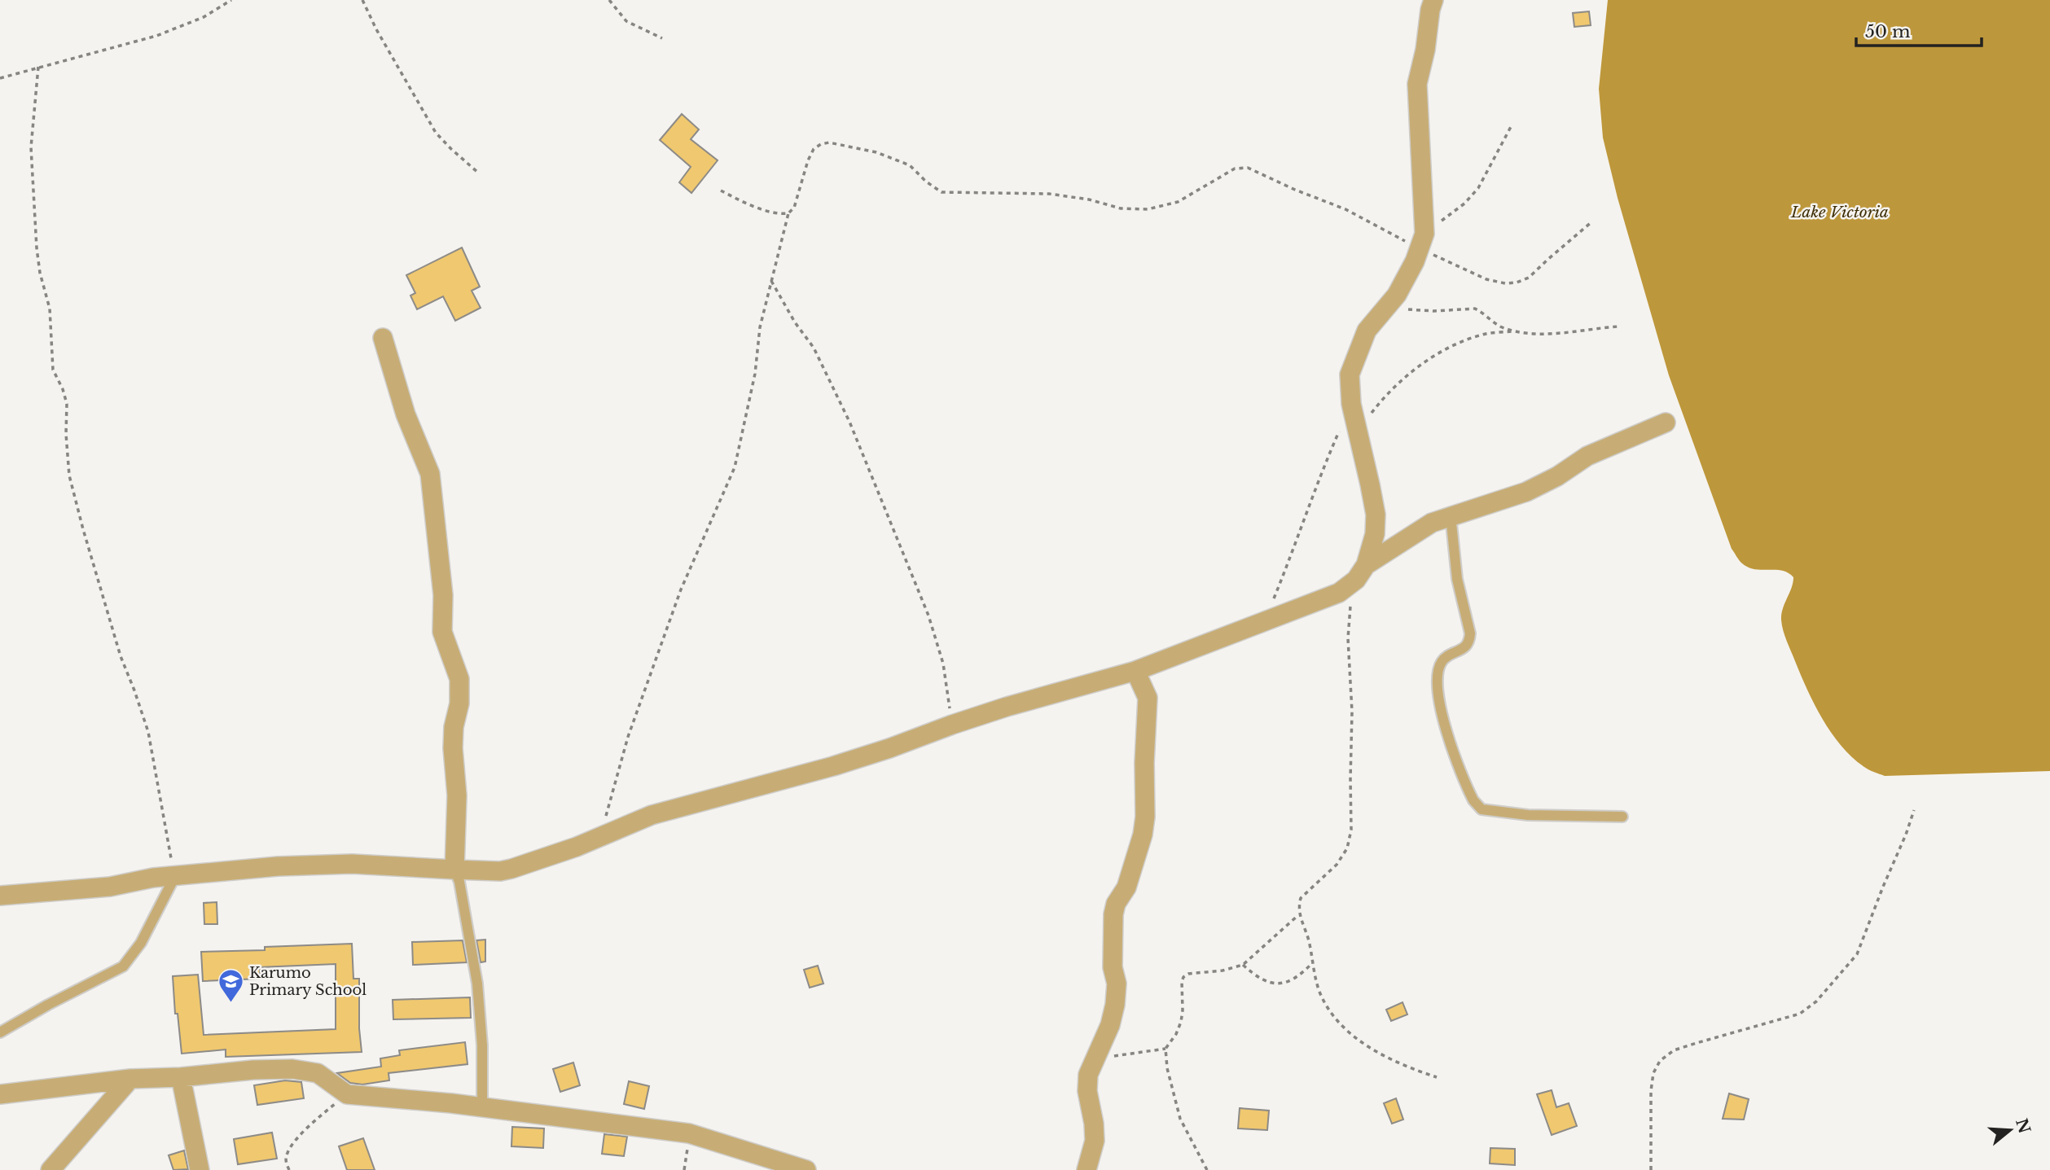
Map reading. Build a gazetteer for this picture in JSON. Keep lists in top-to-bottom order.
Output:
{
  "water": ["Lake Victoria"],
  "places": {
    "school or university": ["Karumo Primary School"]
  },
  "scale_bar": "50 m",
  "north": "right"
}
